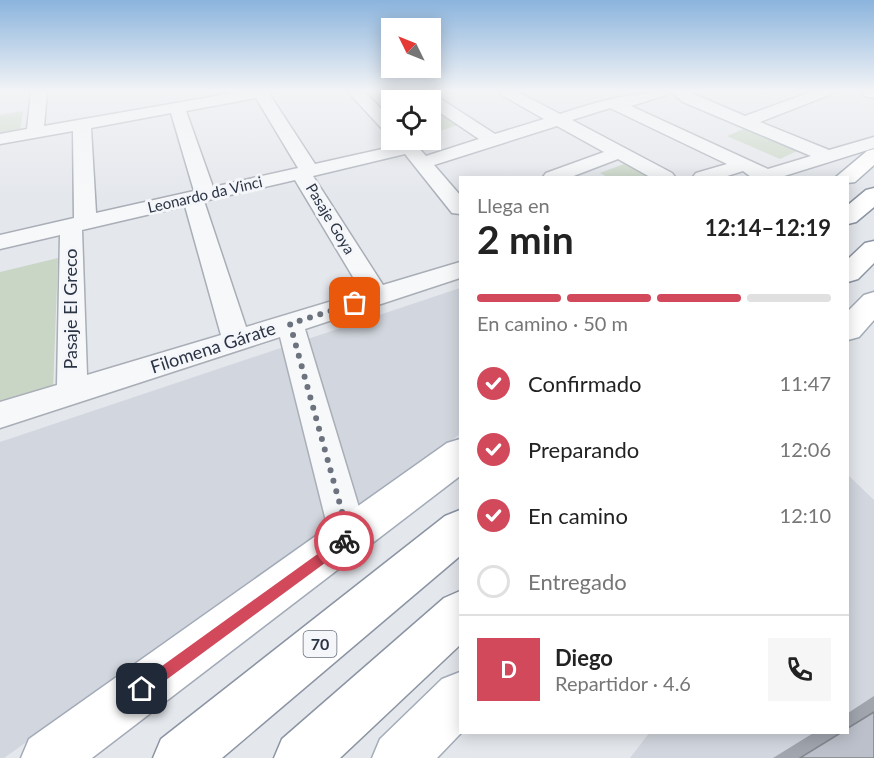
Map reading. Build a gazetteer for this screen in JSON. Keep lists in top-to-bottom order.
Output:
{
  "streets": {
    "main road": ["70"],
    "street": [
      "Leonardo da Vinci",
      "Pasaje Goya",
      "Pasaje El Greco",
      "Filomena Gárate"
    ]
  },
  "crossings": [
    ["Leonardo da Vinci", "Pasaje Goya"],
    ["Leonardo da Vinci", "Pasaje El Greco"],
    ["Pasaje Goya", "Filomena Gárate"],
    ["Pasaje El Greco", "Filomena Gárate"]
  ],
  "north": "top left",
  "page": {
    "heading": ["2 min", "Llega en", "12:14–12:19"],
    "panel": ["Diego", "Repartidor · 4.6"],
    "bar": "En camino · 50 m",
    "list": [
      ["Confirmado", "11:47"],
      ["Preparando", "12:06"],
      ["En camino", "12:10"],
      "Entregado"
    ],
    "round": "D"
  }
}
